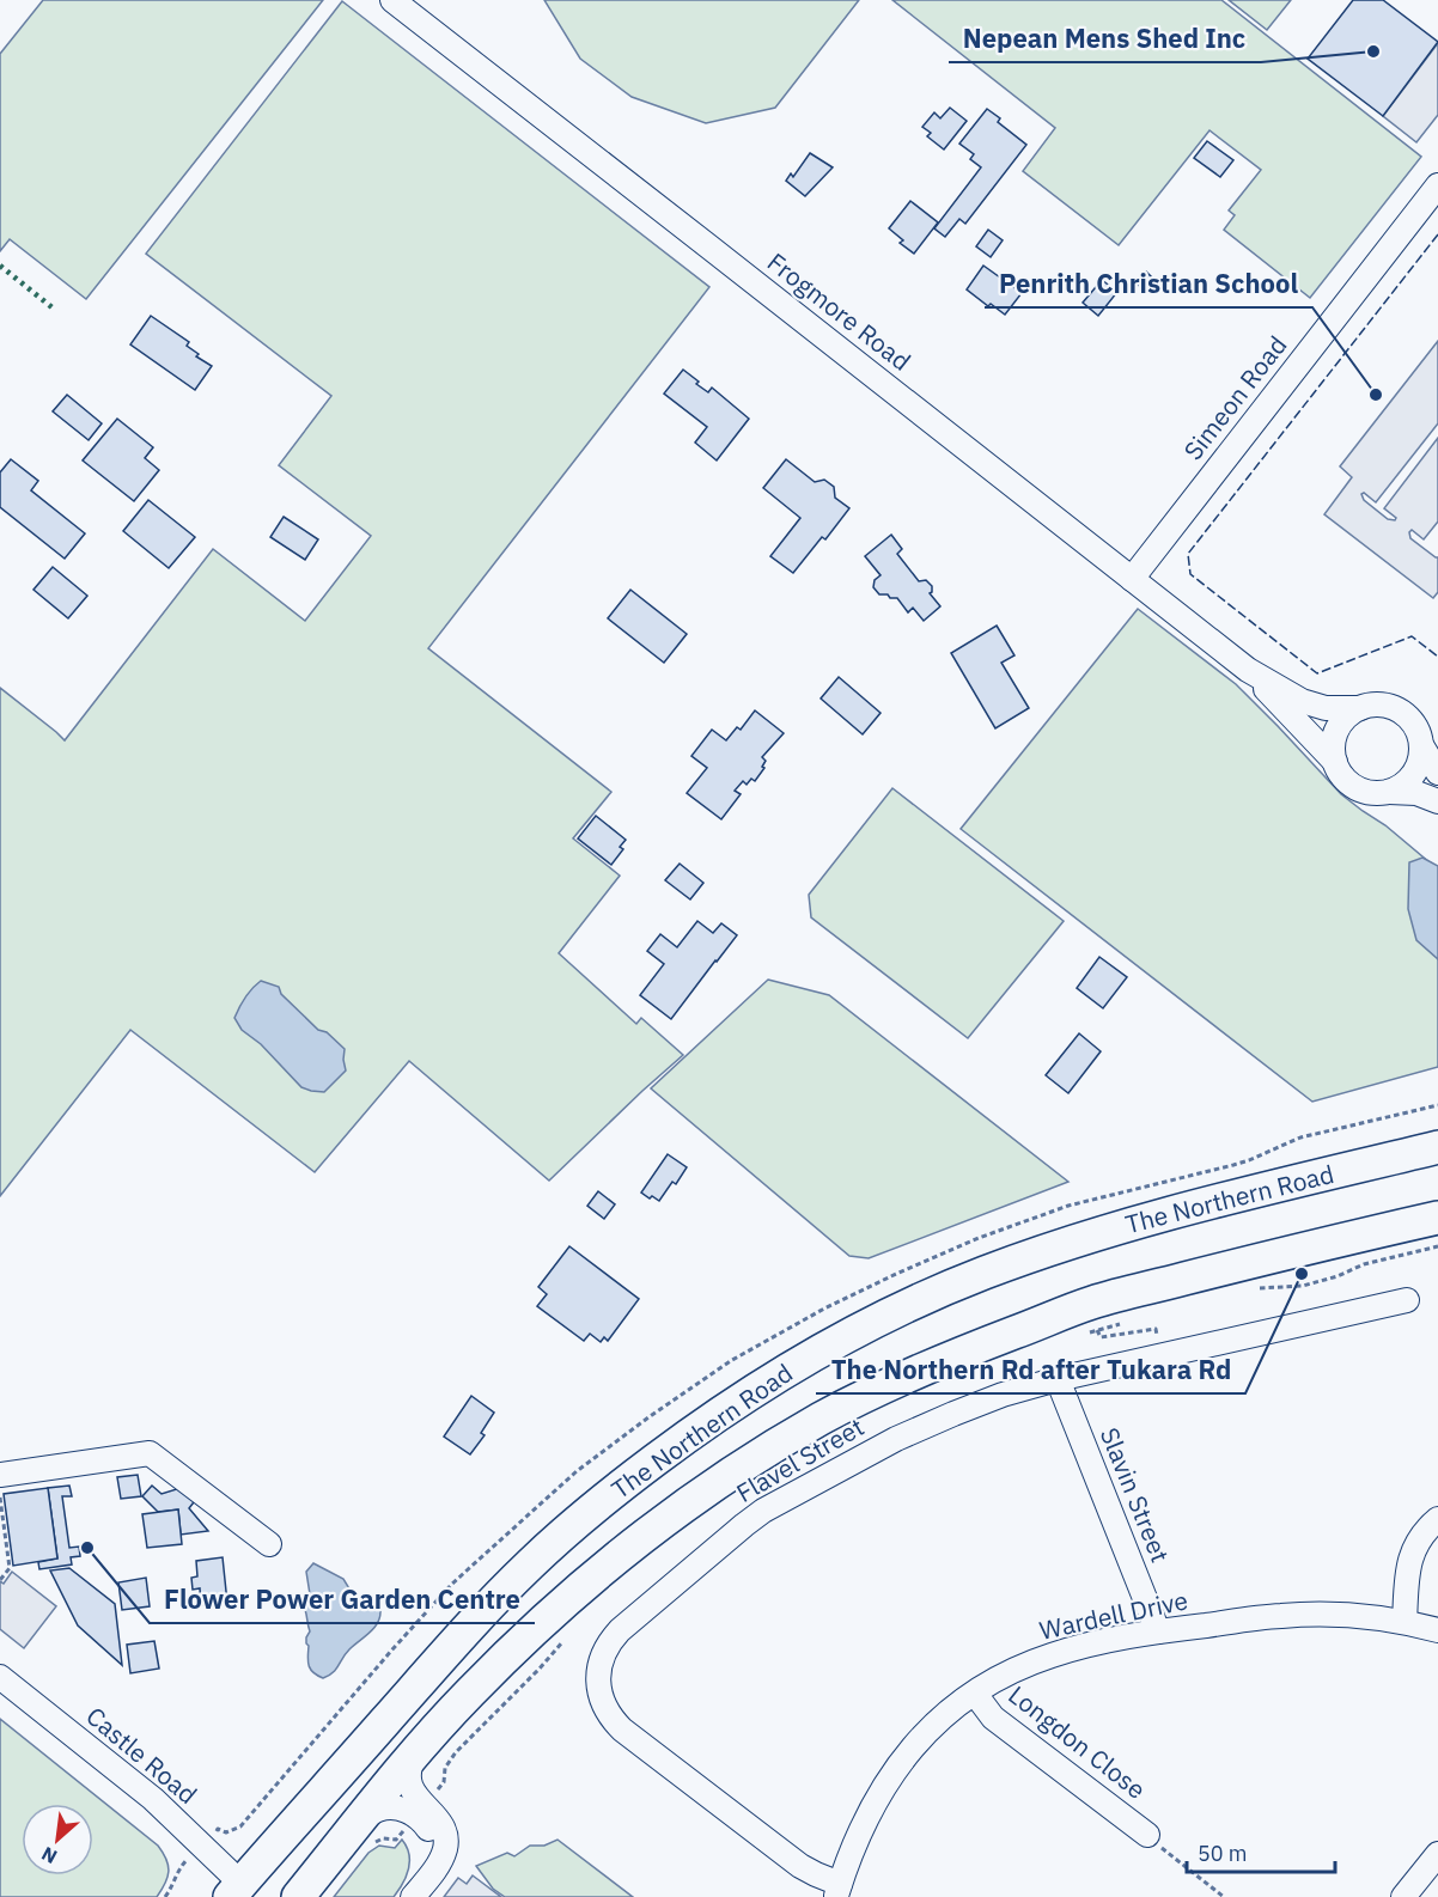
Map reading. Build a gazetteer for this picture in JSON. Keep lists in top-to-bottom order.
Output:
{
  "streets": {
    "highway": ["The Northern Road"],
    "street": [
      "Frogmore Road",
      "Simeon Road",
      "Flavel Street",
      "Slavin Street",
      "Wardell Drive",
      "Longdon Close",
      "Castle Road"
    ]
  },
  "crossings": [
    ["Frogmore Road", "Simeon Road"],
    ["The Northern Road", "Castle Road"],
    ["Flavel Street", "Slavin Street"],
    ["Flavel Street", "Wardell Drive"],
    ["Slavin Street", "Wardell Drive"],
    ["Wardell Drive", "Longdon Close"]
  ],
  "places": [
    "Nepean Mens Shed Inc",
    "Penrith Christian School",
    "The Northern Rd after Tukara Rd",
    "Flower Power Garden Centre"
  ],
  "scale_bar": "50 m",
  "north": "bottom left"
}
